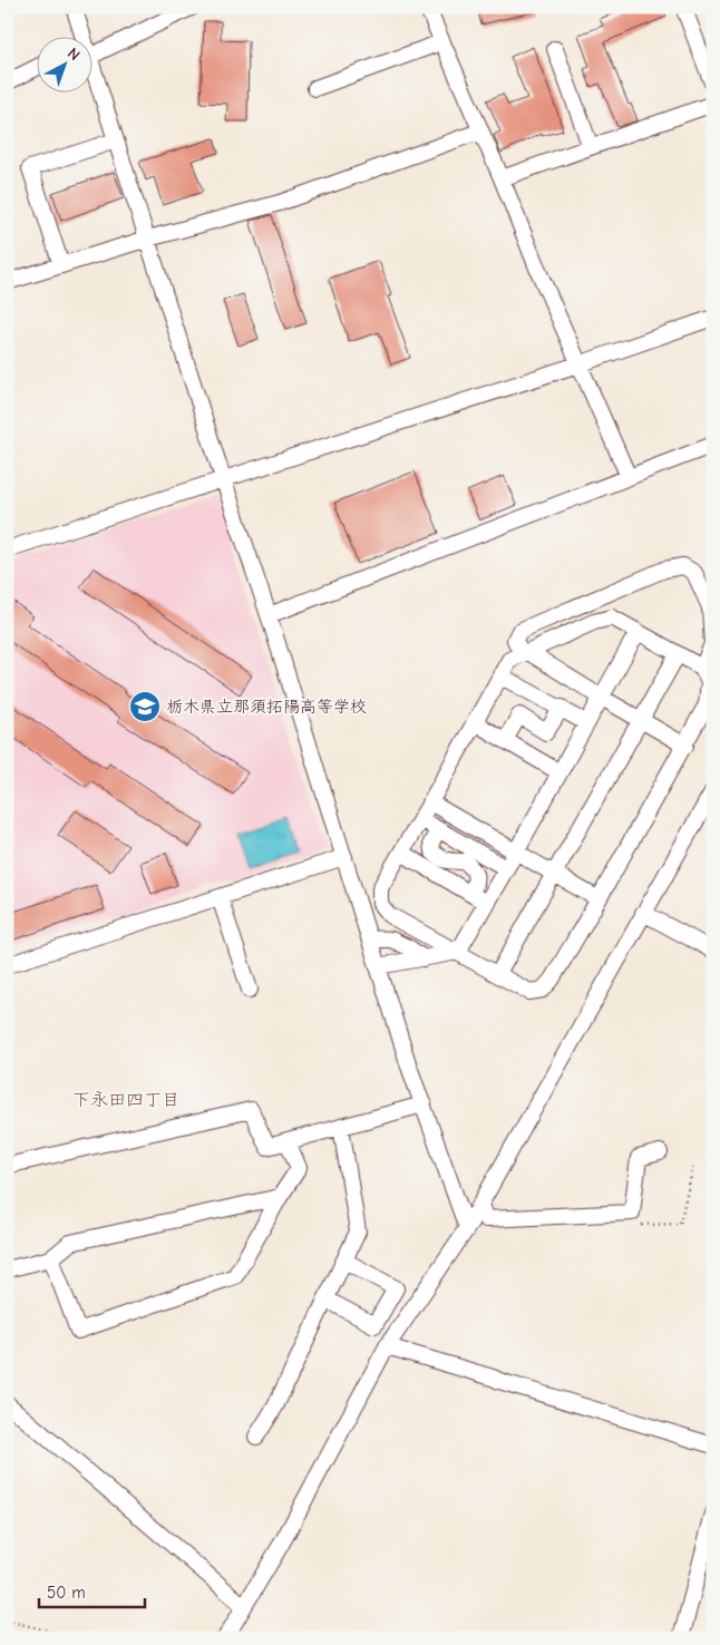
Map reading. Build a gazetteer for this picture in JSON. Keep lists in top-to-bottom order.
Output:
{
  "districts": ["下永田四丁目"],
  "places": {
    "school or university": ["栃木県立那須拓陽高等学校"]
  },
  "scale_bar": "50 m",
  "north": "top right"
}
